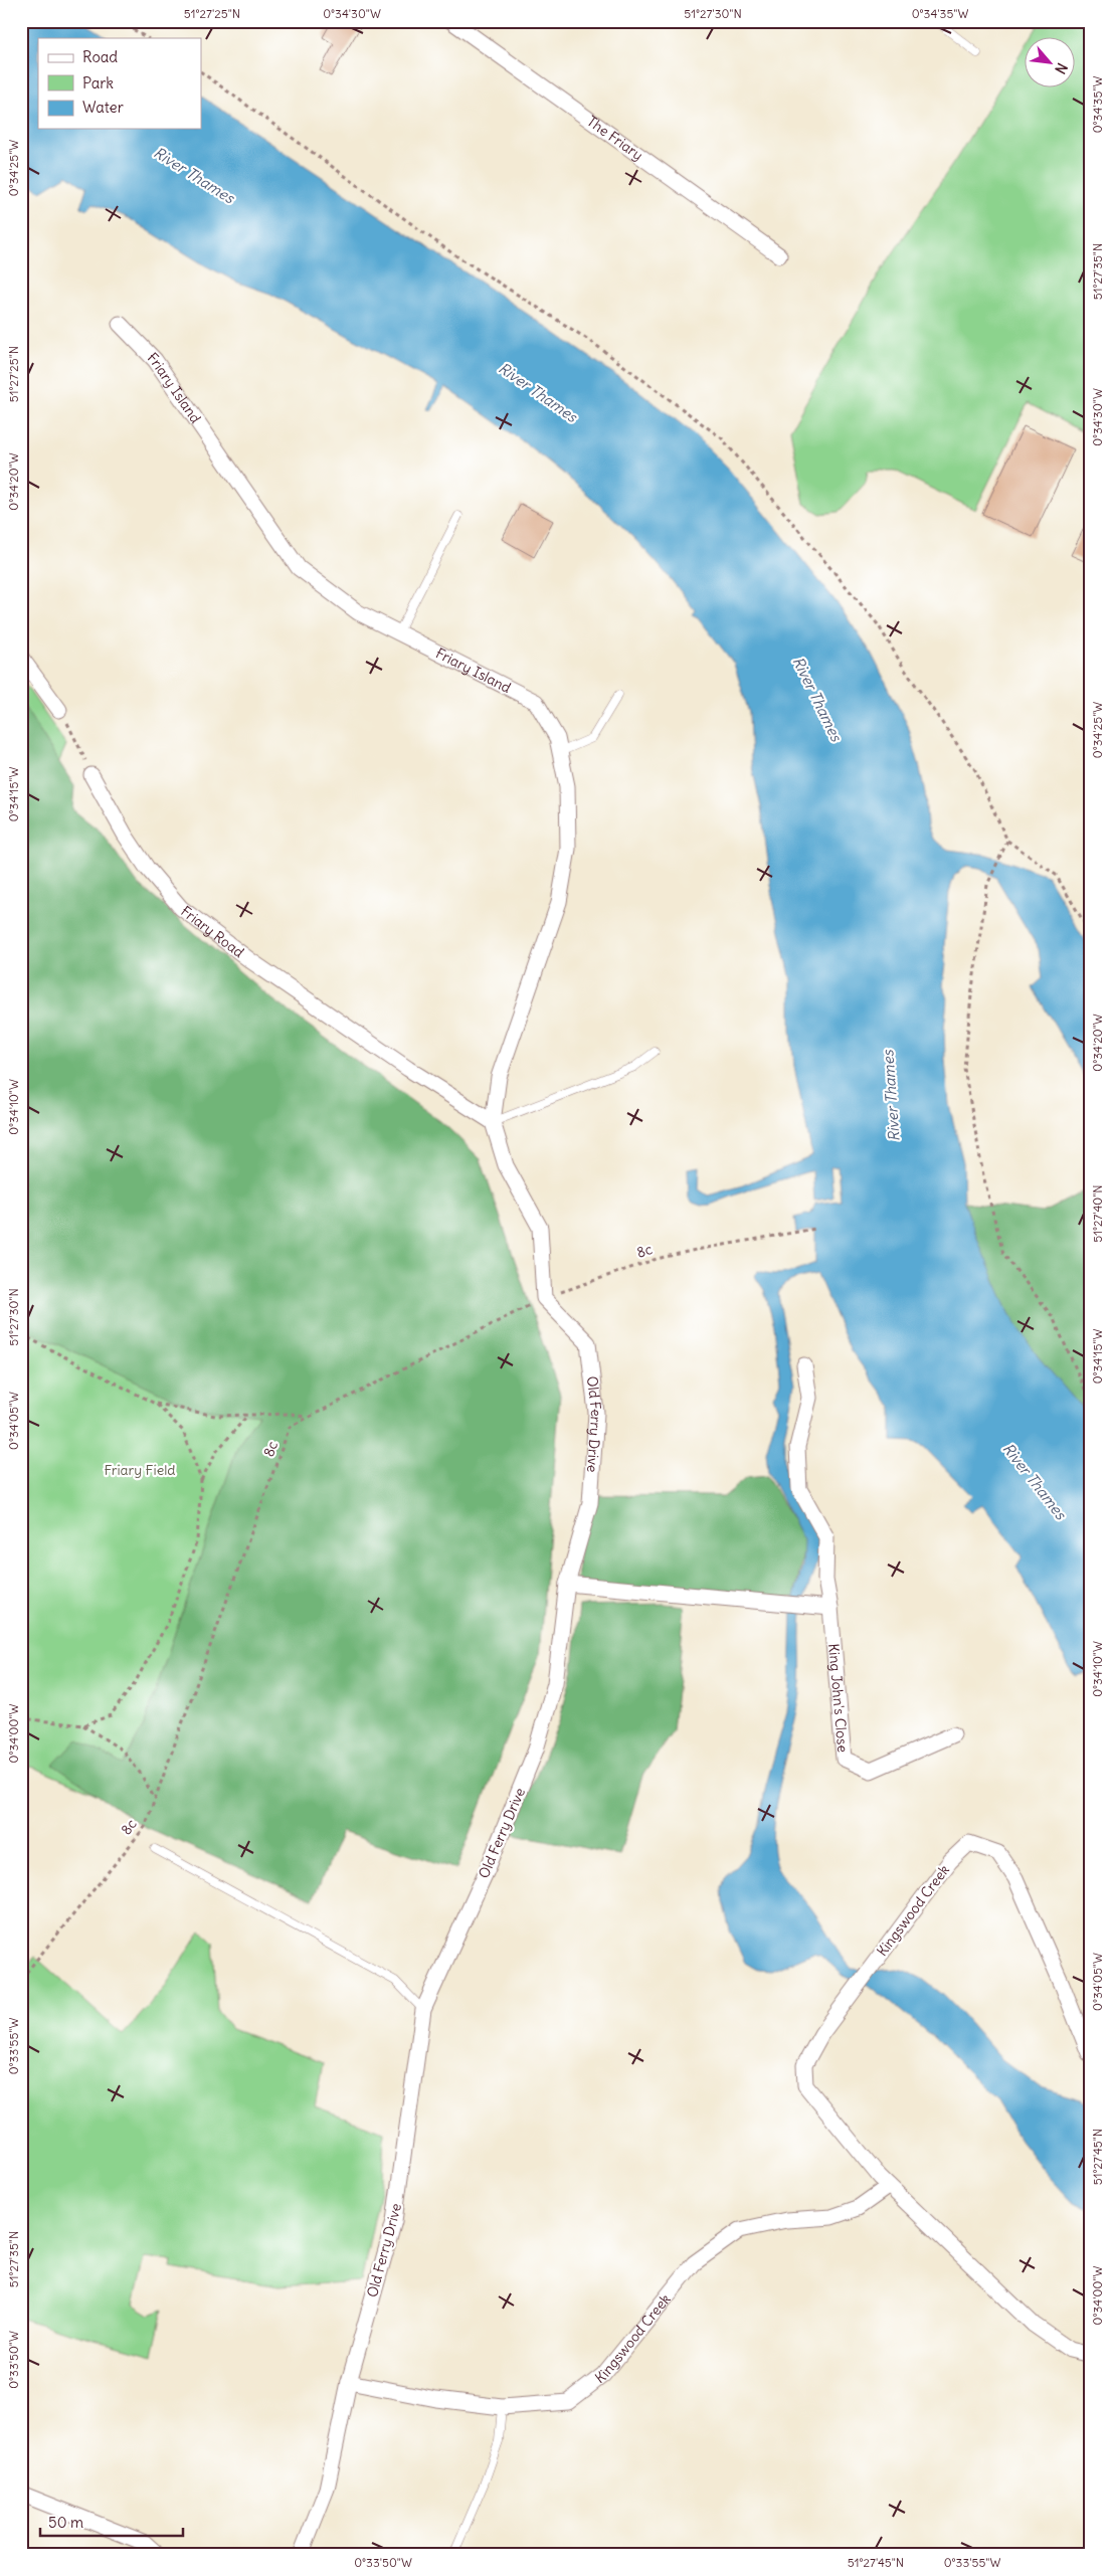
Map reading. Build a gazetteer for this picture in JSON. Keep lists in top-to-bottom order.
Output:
{
  "streets": {
    "street": [
      "The Friary",
      "Friary Island",
      "Friary Road",
      "Old Ferry Drive",
      "King John's Close",
      "Kingswood Creek"
    ],
    "path": ["8c"]
  },
  "crossings": [
    ["Friary Island", "Friary Road"],
    ["8c", "Old Ferry Drive"],
    ["Old Ferry Drive", "Kingswood Creek"]
  ],
  "water": ["River Thames"],
  "parks": ["Friary Field"],
  "legend": ["Road", "Park", "Water"],
  "scale_bar": "50 m",
  "north": "bottom right",
  "coordinates": [
    "51°27'25\"N",
    "0°34'30\"W",
    "51°27'30\"N",
    "0°34'35\"W",
    "0°34'25\"W",
    "51°27'35\"N",
    "0°34'20\"W",
    "0°34'15\"W",
    "0°34'10\"W",
    "51°27'40\"N",
    "0°34'05\"W",
    "0°34'00\"W",
    "0°33'55\"W",
    "51°27'45\"N",
    "0°33'50\"W"
  ]
}
